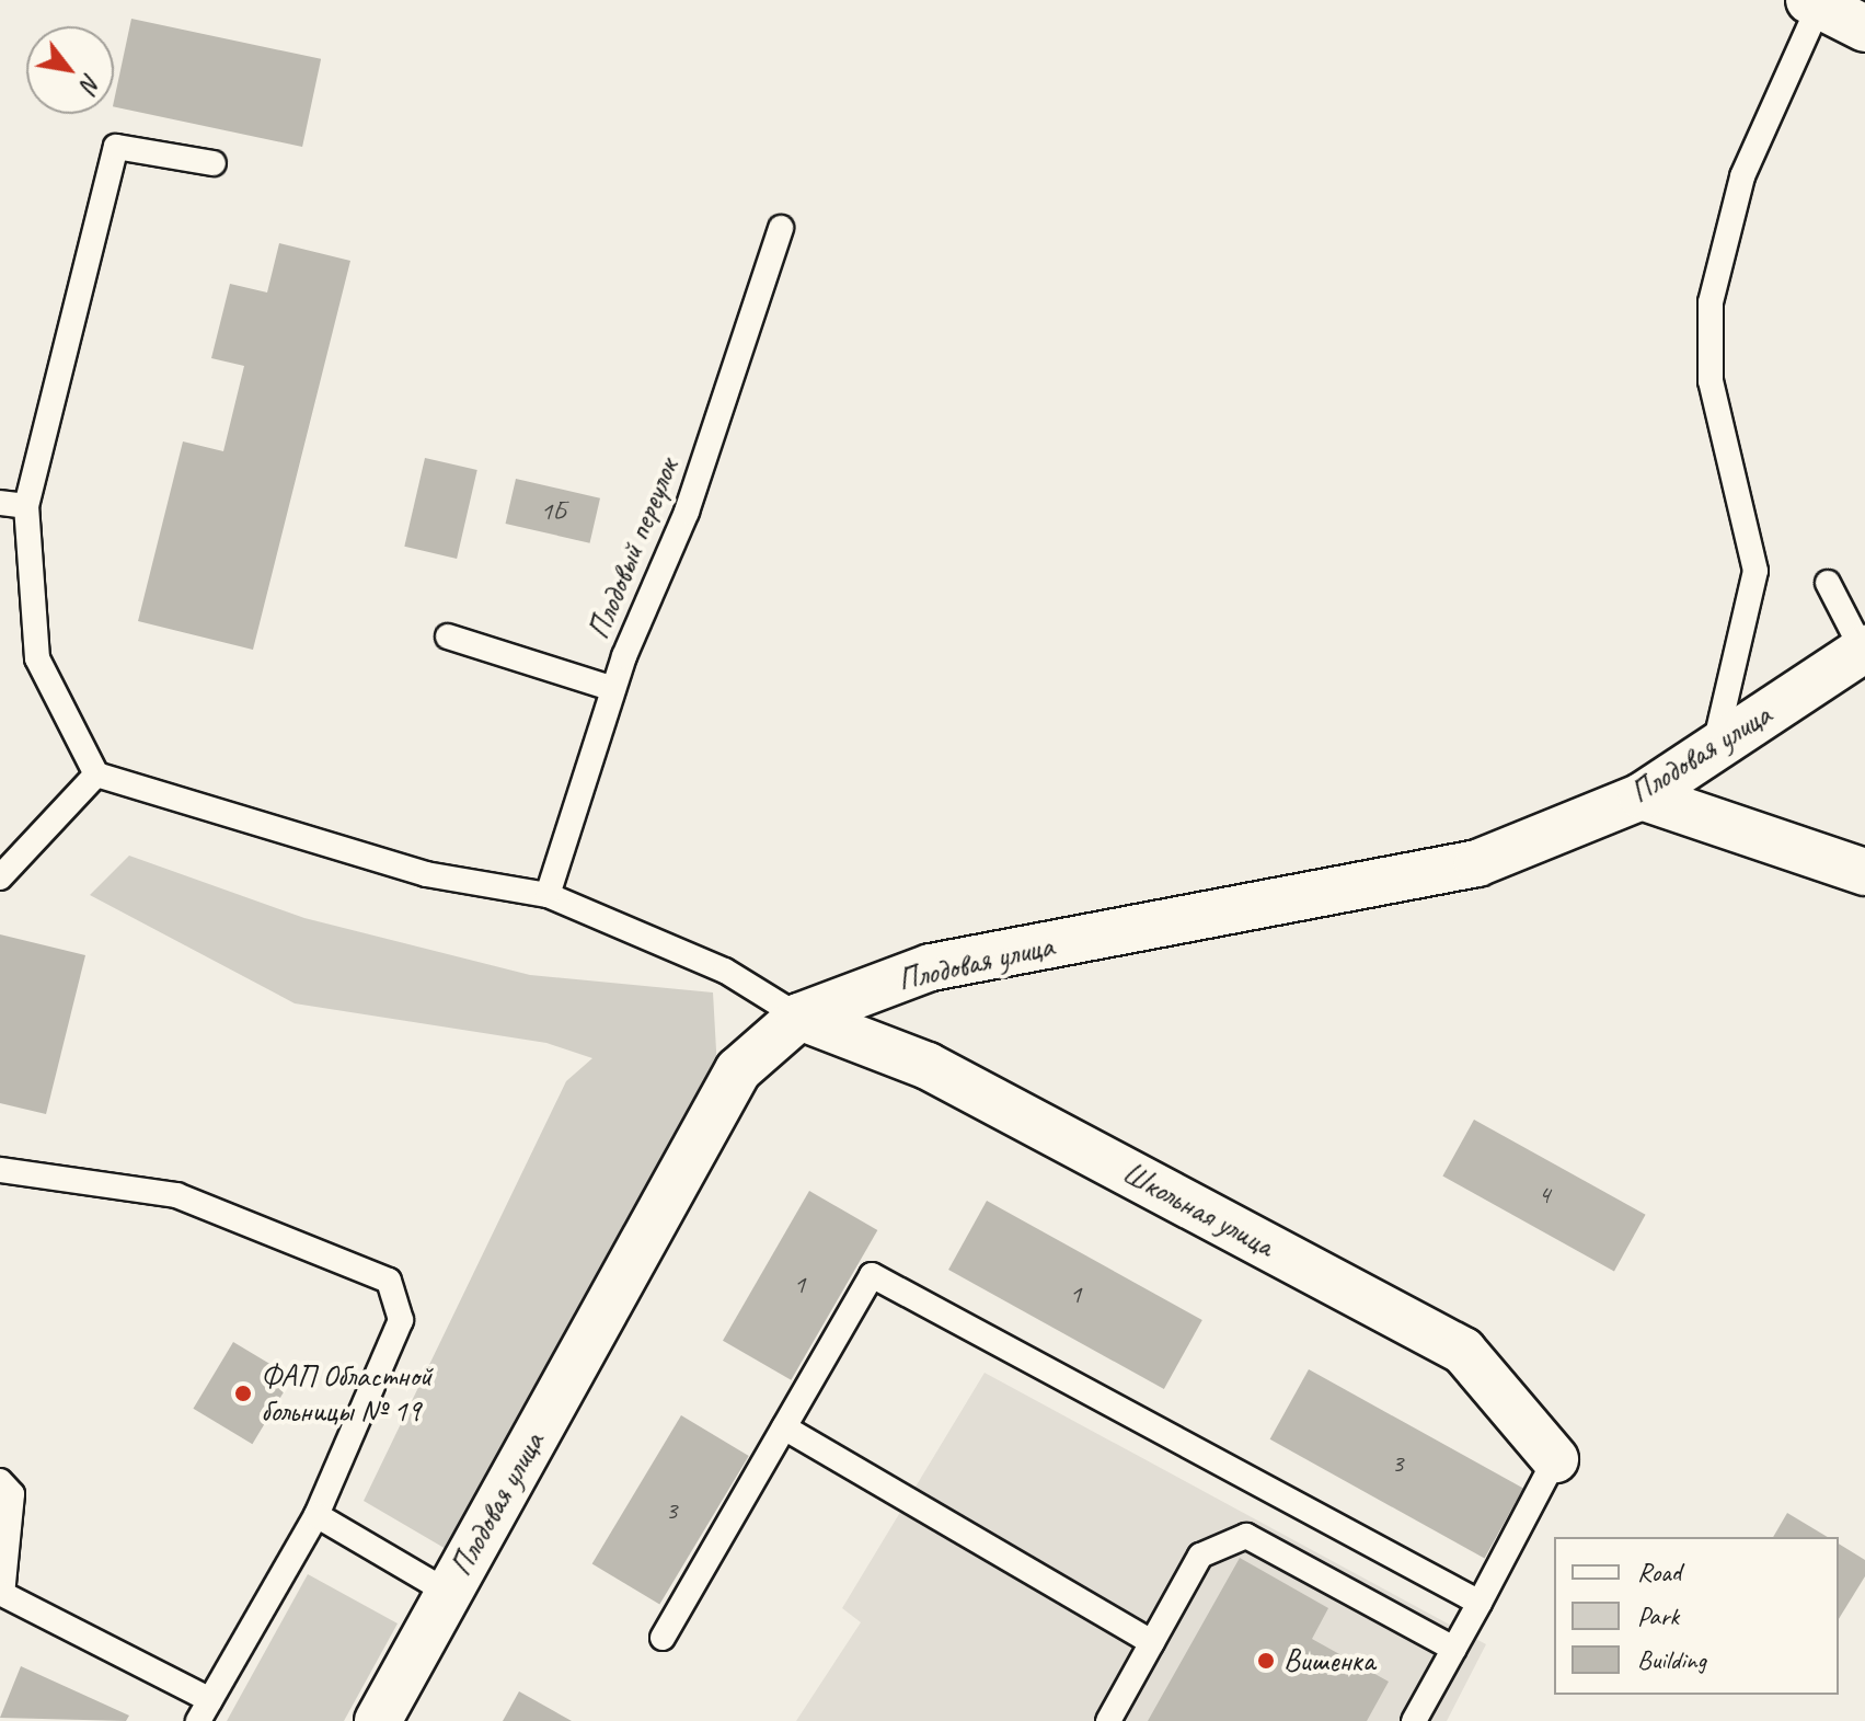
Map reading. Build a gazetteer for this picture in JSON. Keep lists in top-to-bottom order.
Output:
{
  "streets": {
    "street": ["Плодовая улица", "Школьная улица"],
    "lane": ["Плодовый переулок"]
  },
  "crossings": [
    ["Плодовая улица", "Школьная улица"]
  ],
  "places": ["ФАП Областной больницы № 19", "Вишенка"],
  "house_numbers": [
    "1Б",
    "4",
    "1",
    "1",
    "3",
    "3"
  ],
  "legend": ["Road", "Park", "Building"],
  "north": "bottom right"
}
